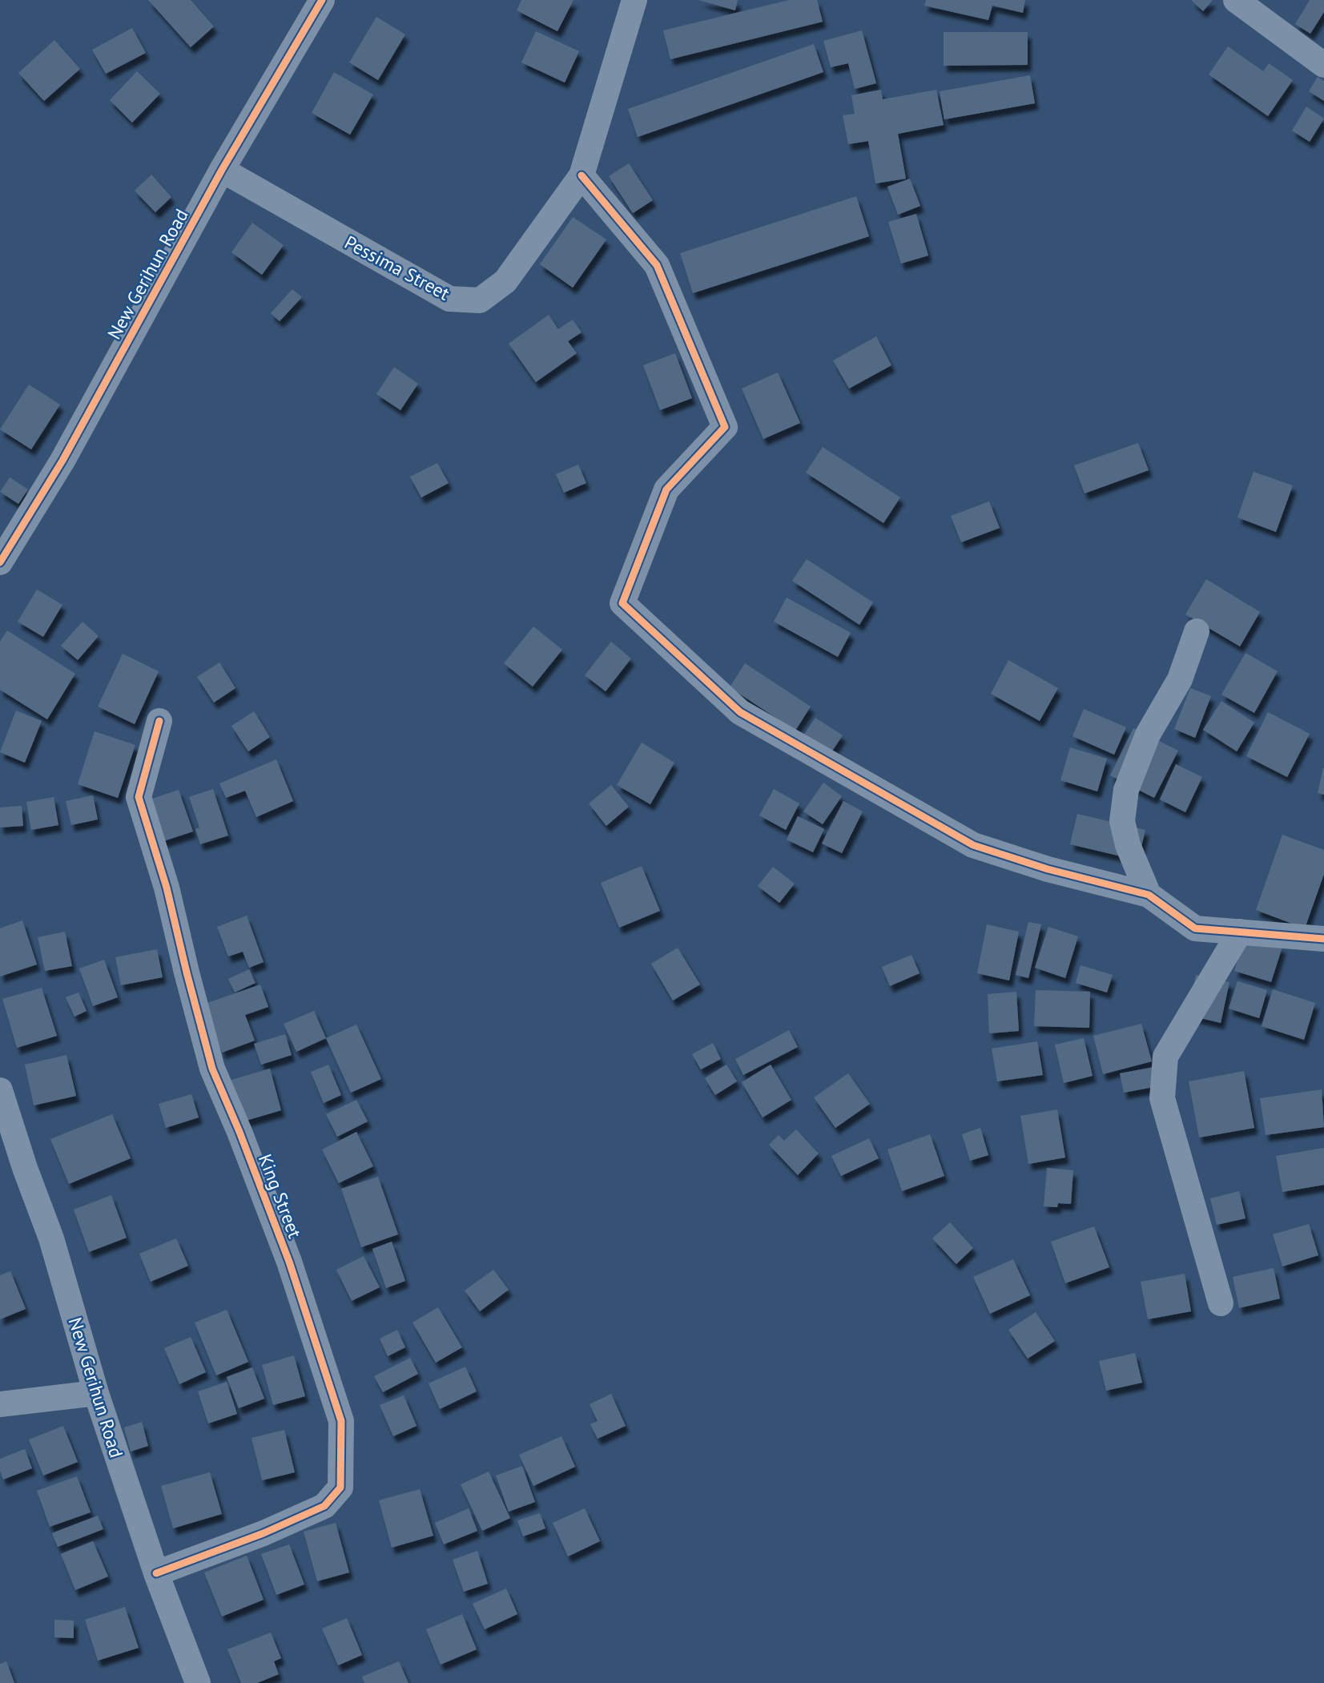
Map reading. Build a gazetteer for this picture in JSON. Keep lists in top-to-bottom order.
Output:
{
  "streets": {
    "street": ["Pessima Street", "New Gerihun Road", "King Street"]
  },
  "crossings": [
    ["Pessima Street", "New Gerihun Road"],
    ["New Gerihun Road", "King Street"]
  ]
}
